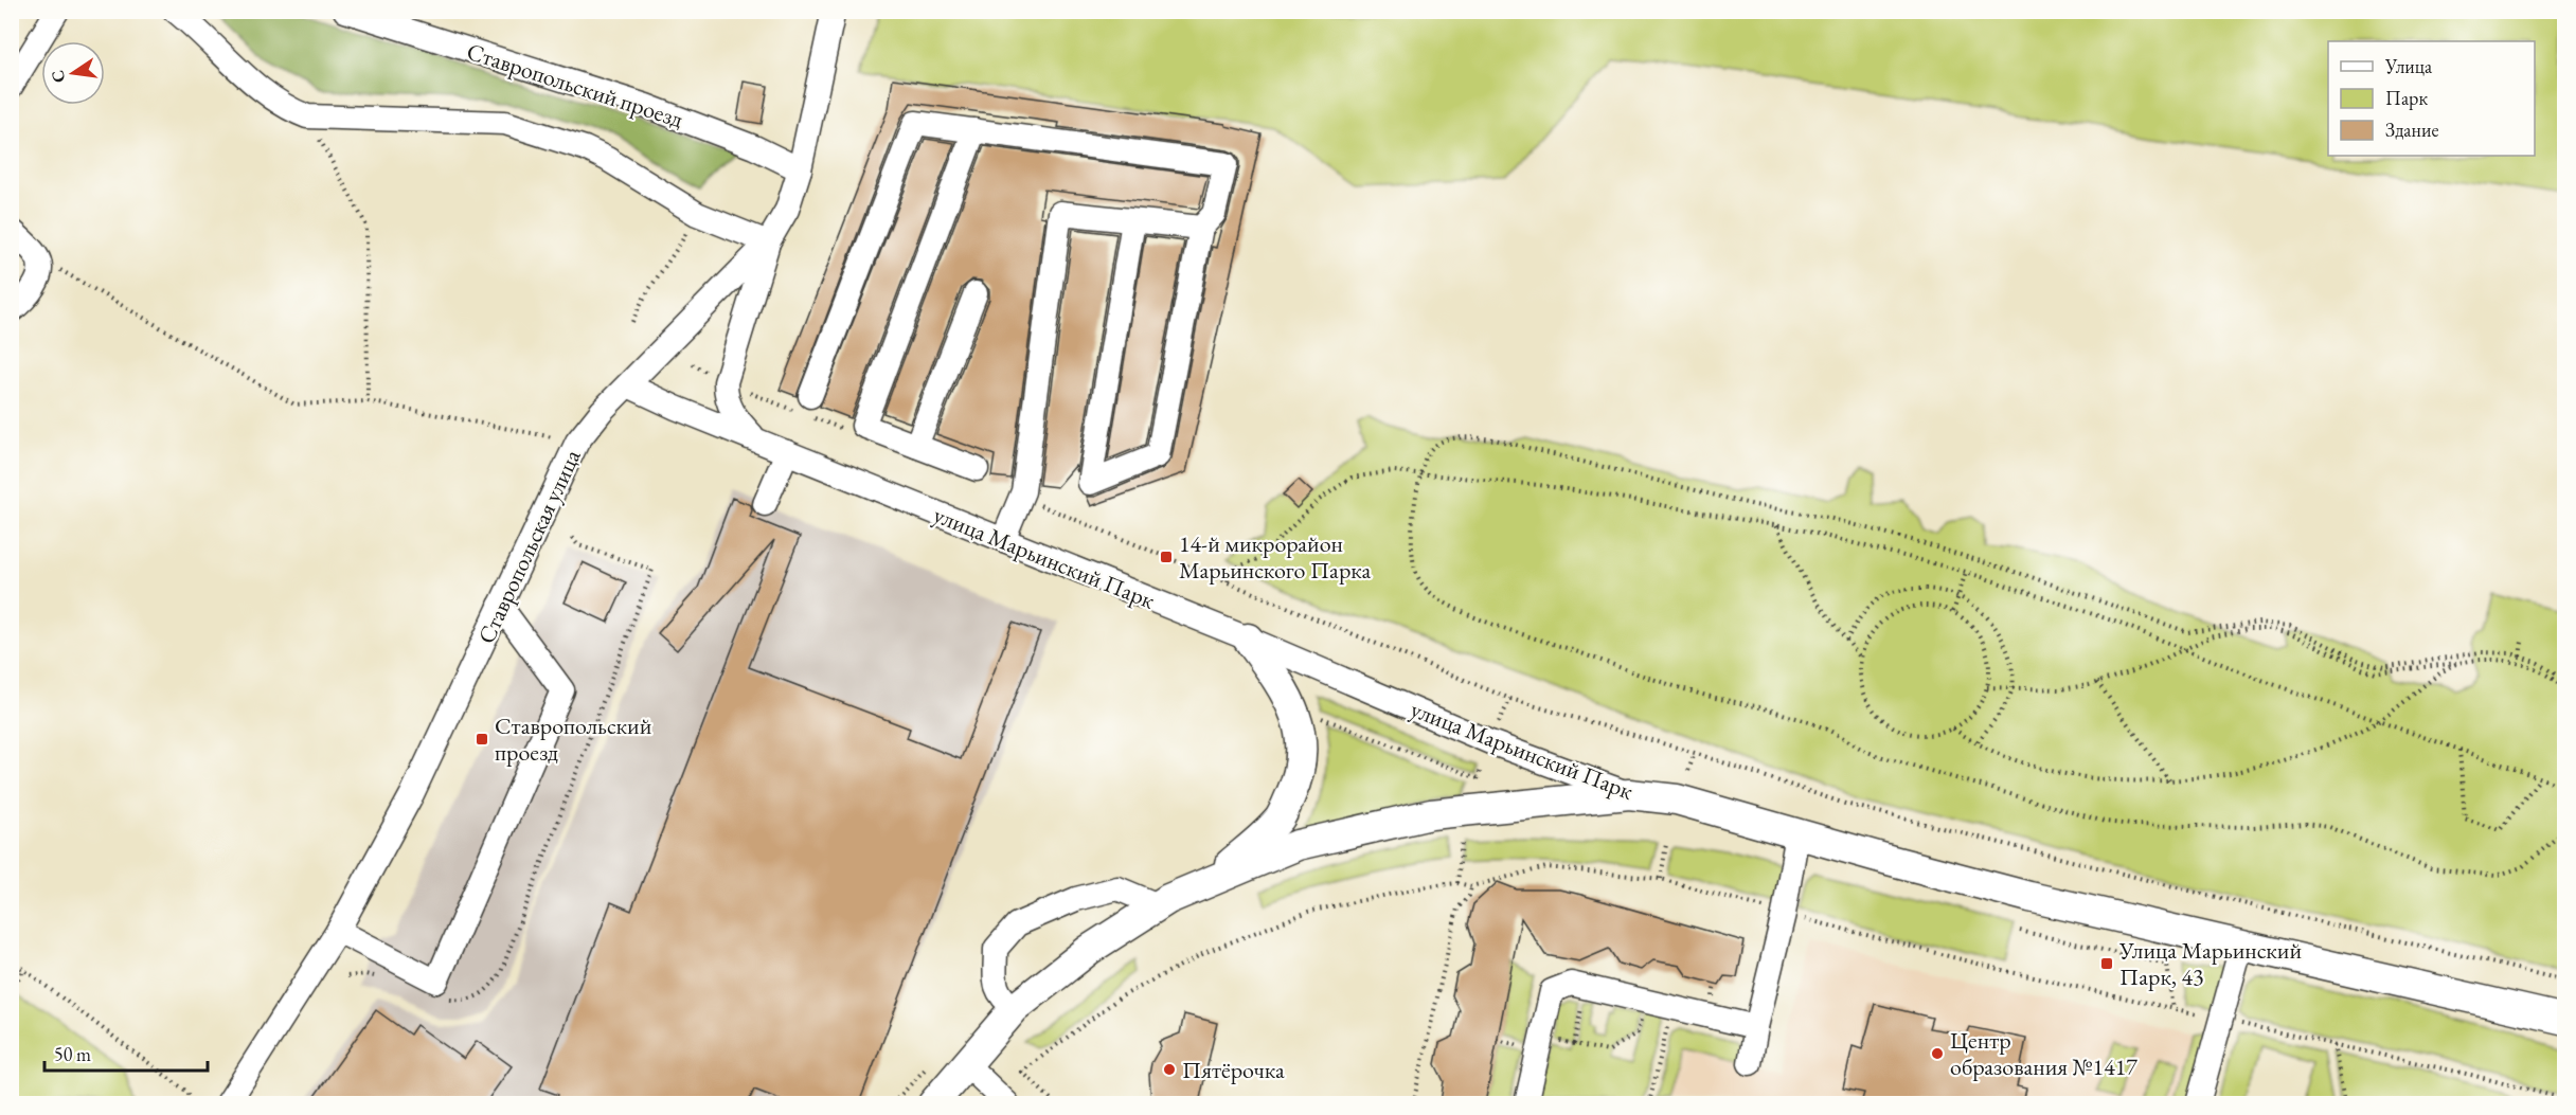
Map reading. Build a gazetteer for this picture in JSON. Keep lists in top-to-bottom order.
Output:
{
  "streets": {
    "main road": ["улица Марьинский Парк"],
    "street": ["Ставропольский проезд", "Ставропольская улица"]
  },
  "crossings": [
    ["Ставропольский проезд", "Ставропольская улица"],
    ["Ставропольская улица", "улица Марьинский Парк"]
  ],
  "places": {
    "transit": ["14-й микрорайон Марьинского Парка", "Ставропольский проезд", "Улица Марьинский Парк, 43"],
    "other": ["Центр образования №1417", "Пятёрочка"]
  },
  "legend": ["Улица", "Парк", "Здание"],
  "scale_bar": "50 m",
  "north": "left"
}
